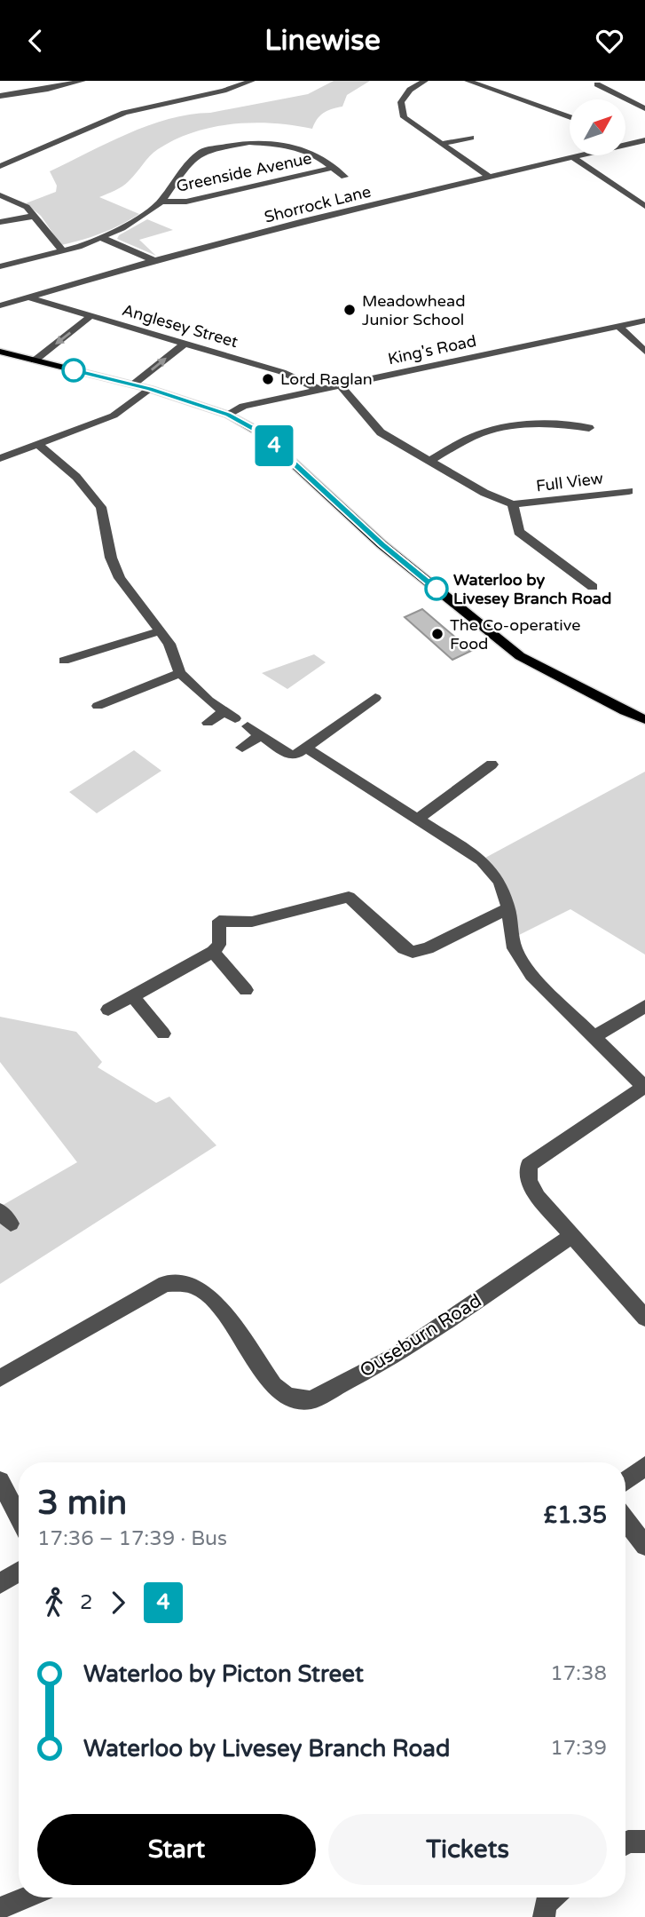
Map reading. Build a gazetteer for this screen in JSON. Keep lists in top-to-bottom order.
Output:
{
  "streets": {
    "street": [
      "Greenside Avenue",
      "Shorrock Lane",
      "Anglesey Street",
      "King's Road",
      "Full View",
      "Ouseburn Road"
    ]
  },
  "crossings": [
    ["Shorrock Lane", "Anglesey Street"],
    ["Anglesey Street", "King's Road"],
    ["King's Road", "Full View"]
  ],
  "places": [
    "Meadowhead Junior School",
    "Lord Raglan",
    "Waterloo by Livesey Branch Road",
    "The Co-operative Food"
  ],
  "lines": ["bus line 4"],
  "north": "top right",
  "page": {
    "header": "Linewise",
    "on_map": "4",
    "heading": ["3 min", "17:36 – 17:39 · Bus", "£1.35"],
    "legs": ["2", "4"],
    "list": [
      {
        "name": "Waterloo by Picton Street",
        "value": "17:38"
      },
      {
        "name": "Waterloo by Livesey Branch Road",
        "value": "17:39"
      }
    ],
    "buttons": ["Start", "Tickets"]
  }
}
